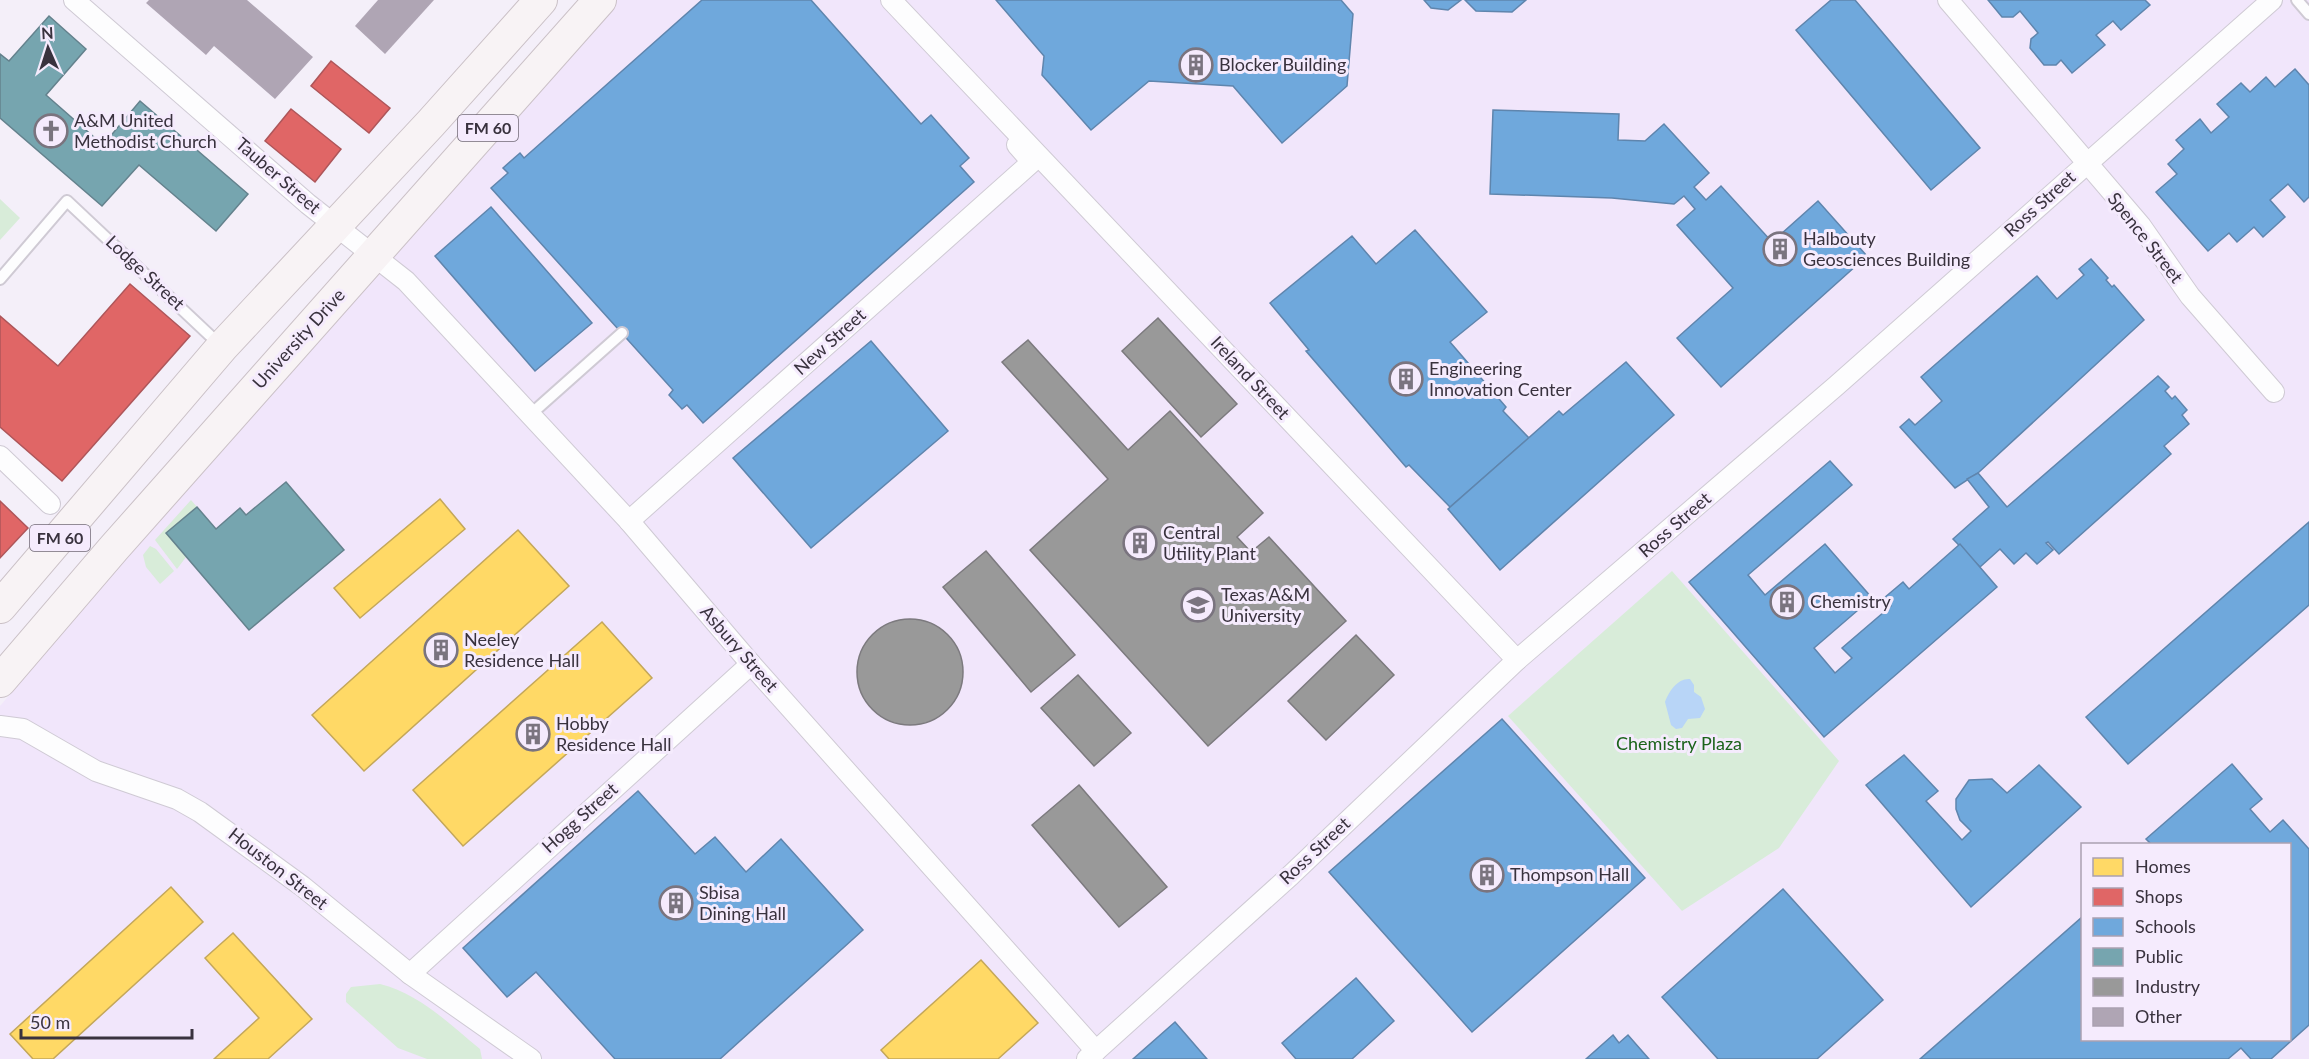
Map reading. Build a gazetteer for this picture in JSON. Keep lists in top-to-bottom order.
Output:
{
  "streets": {
    "main road": ["FM 60", "University Drive"],
    "street": [
      "Tauber Street",
      "Ross Street",
      "Spence Street",
      "New Street",
      "Ireland Street",
      "Asbury Street",
      "Hogg Street",
      "Houston Street"
    ],
    "lane": ["Lodge Street"]
  },
  "crossings": [
    ["FM 60", "Tauber Street"],
    ["FM 60", "Lodge Street"],
    ["Tauber Street", "University Drive"],
    ["Tauber Street", "Asbury Street"],
    ["Ross Street", "Spence Street"],
    ["Ross Street", "Ireland Street"],
    ["Ross Street", "Asbury Street"],
    ["University Drive", "Asbury Street"],
    ["New Street", "Ireland Street"],
    ["New Street", "Asbury Street"],
    ["Asbury Street", "Hogg Street"],
    ["Hogg Street", "Houston Street"]
  ],
  "parks": ["Chemistry Plaza"],
  "places": {
    "building": [
      "Blocker Building",
      "Halbouty Geosciences Building",
      "Engineering Innovation Center",
      "Central Utility Plant",
      "Chemistry",
      "Neeley Residence Hall",
      "Hobby Residence Hall",
      "Thompson Hall",
      "Sbisa Dining Hall"
    ],
    "church": ["A&M United Methodist Church"],
    "school or university": ["Texas A&M University"]
  },
  "legend": [
    "Homes",
    "Shops",
    "Schools",
    "Public",
    "Industry",
    "Other"
  ],
  "scale_bar": "50 m",
  "north": "top"
}
